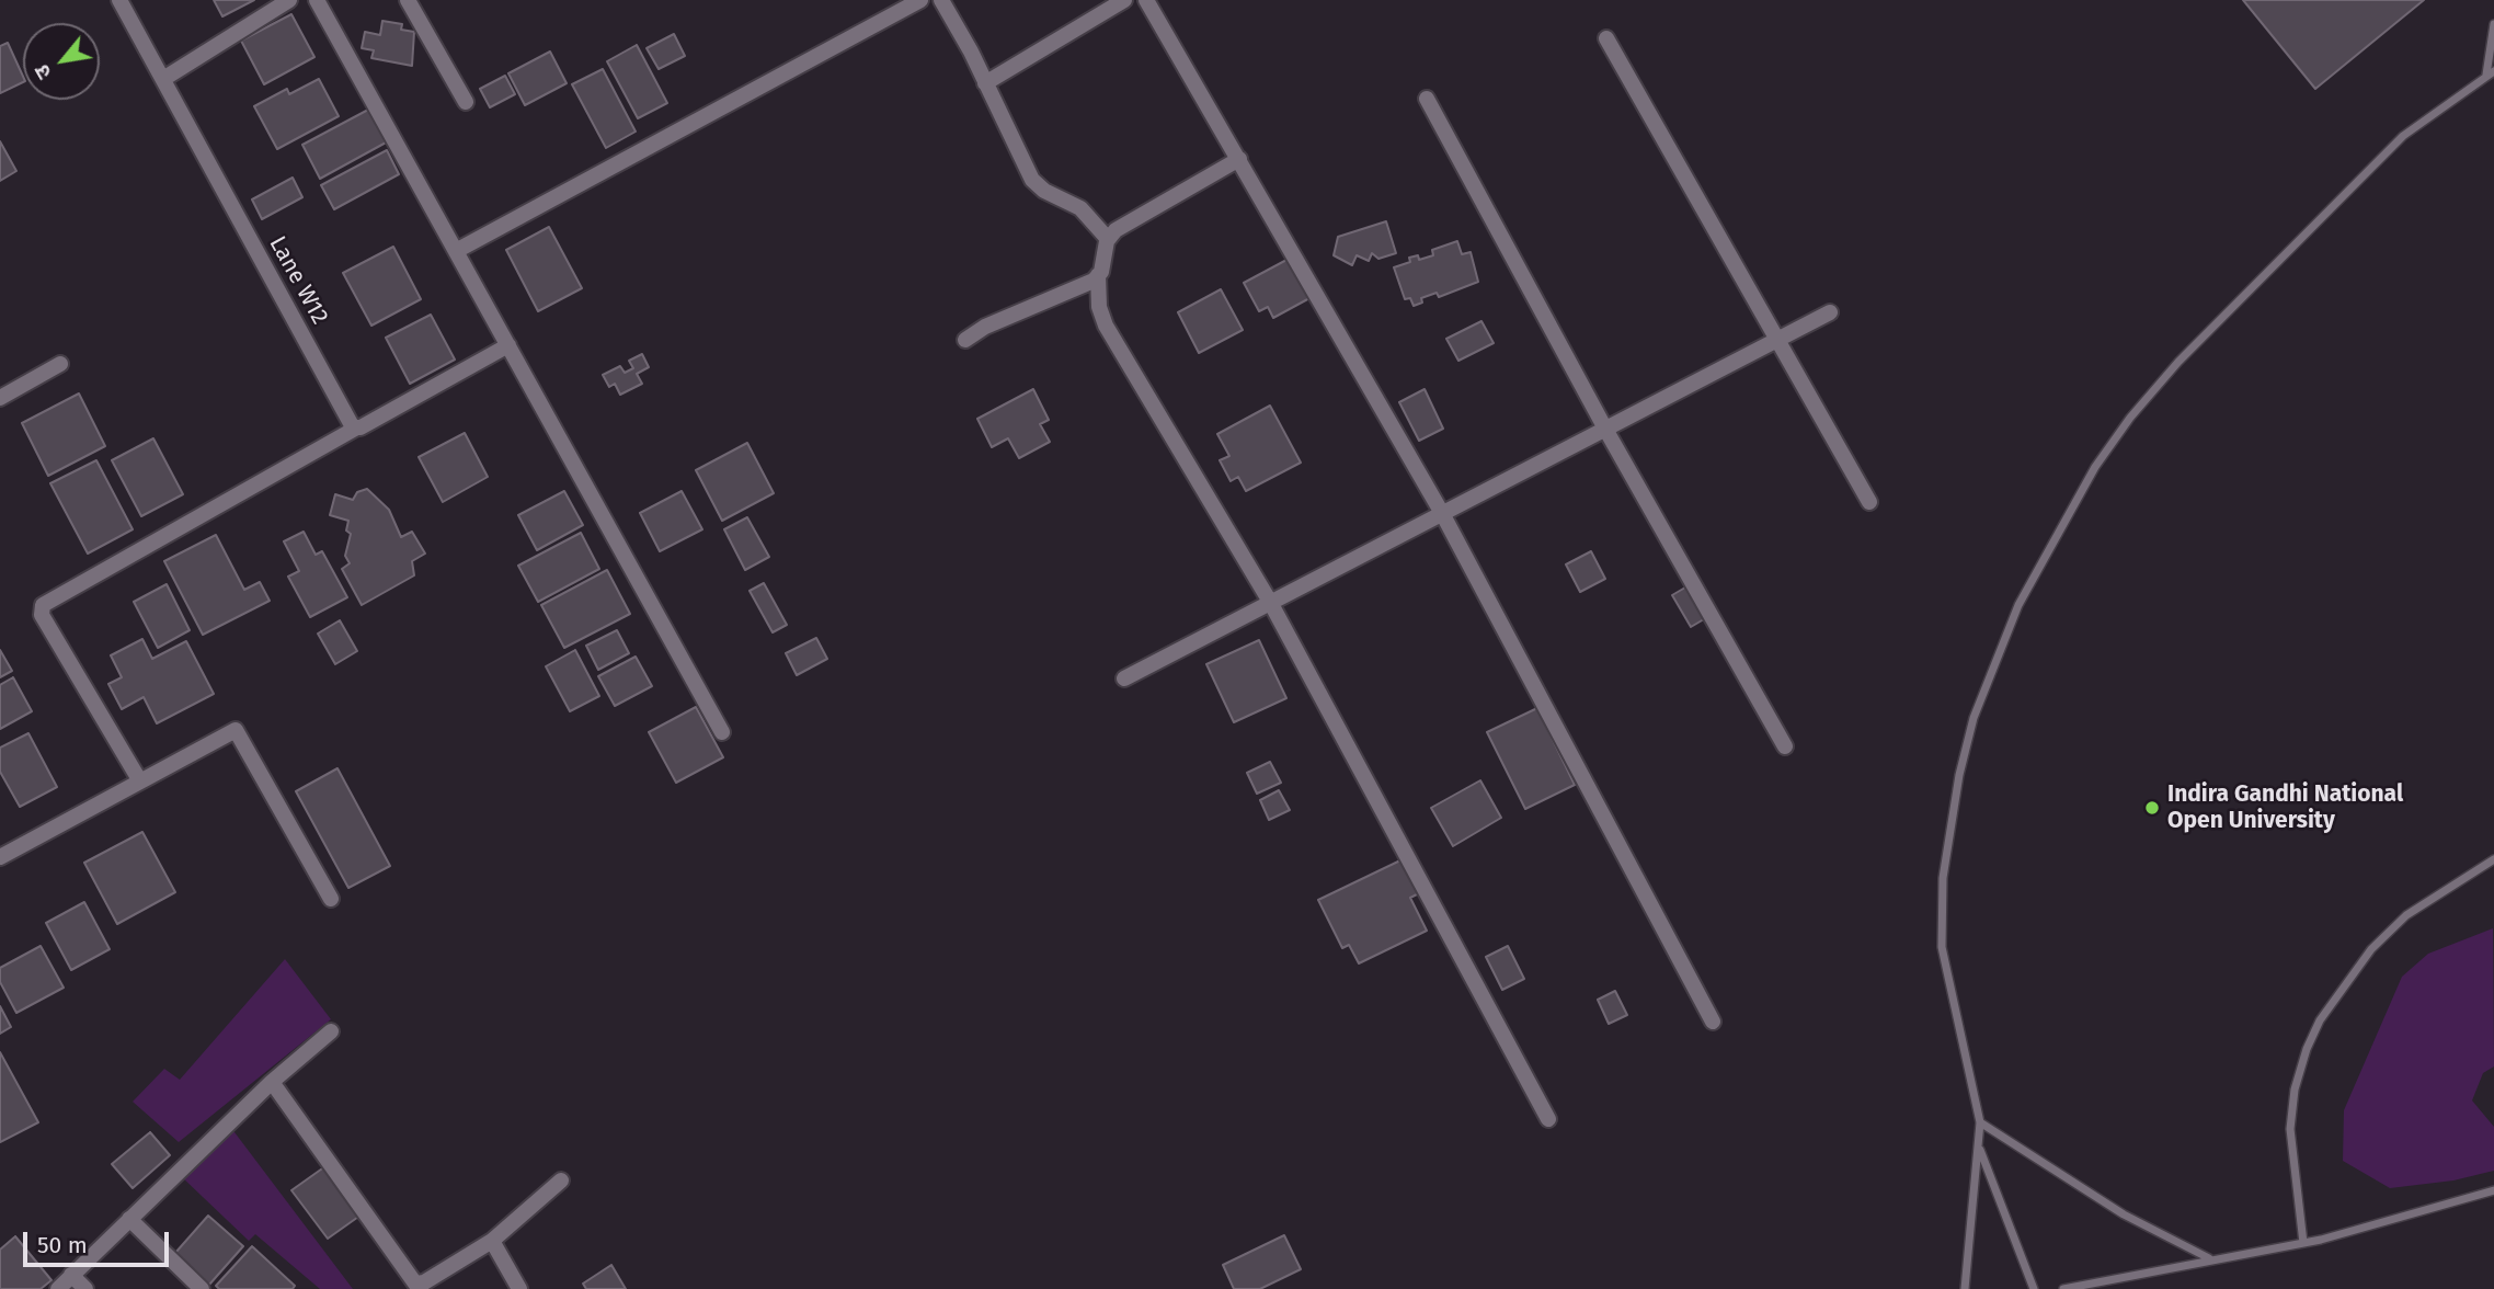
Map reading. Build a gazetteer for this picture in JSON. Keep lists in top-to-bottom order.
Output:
{
  "streets": {
    "street": ["Lane W12"]
  },
  "places": ["Indira Gandhi National Open University"],
  "scale_bar": "50 m",
  "north": "bottom left"
}
